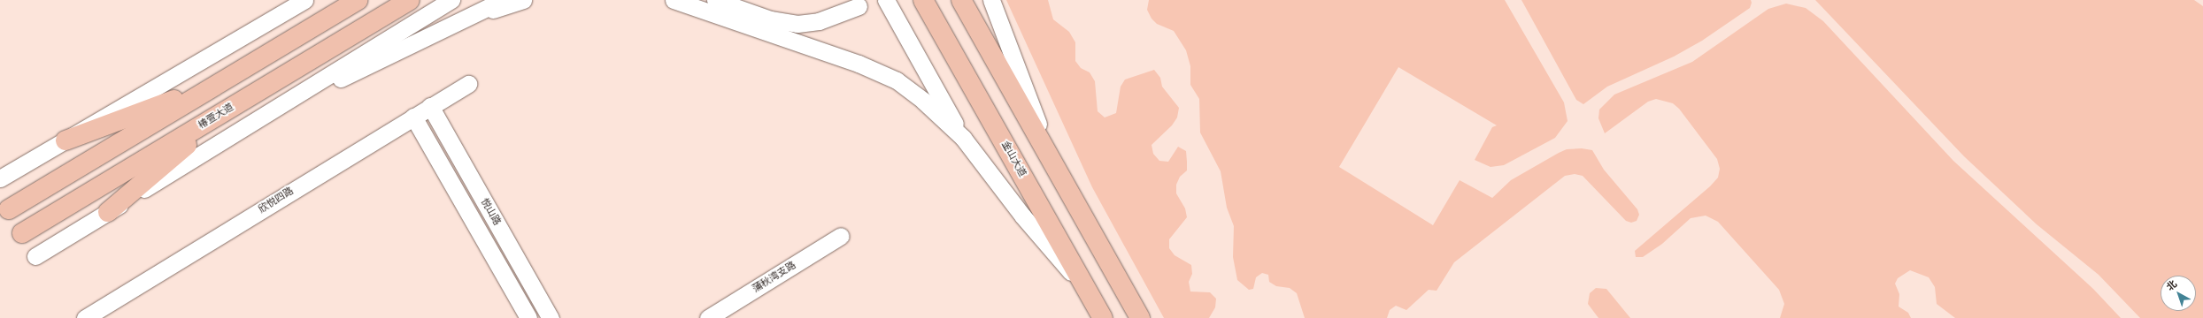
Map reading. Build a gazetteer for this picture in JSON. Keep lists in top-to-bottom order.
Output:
{
  "streets": {
    "highway": ["椿萱大道", "金山大道"],
    "main road": ["欣悦四路", "悦山路", "蒲秋湾支路"]
  },
  "crossings": [
    ["欣悦四路", "悦山路"]
  ],
  "north": "top left"
}
